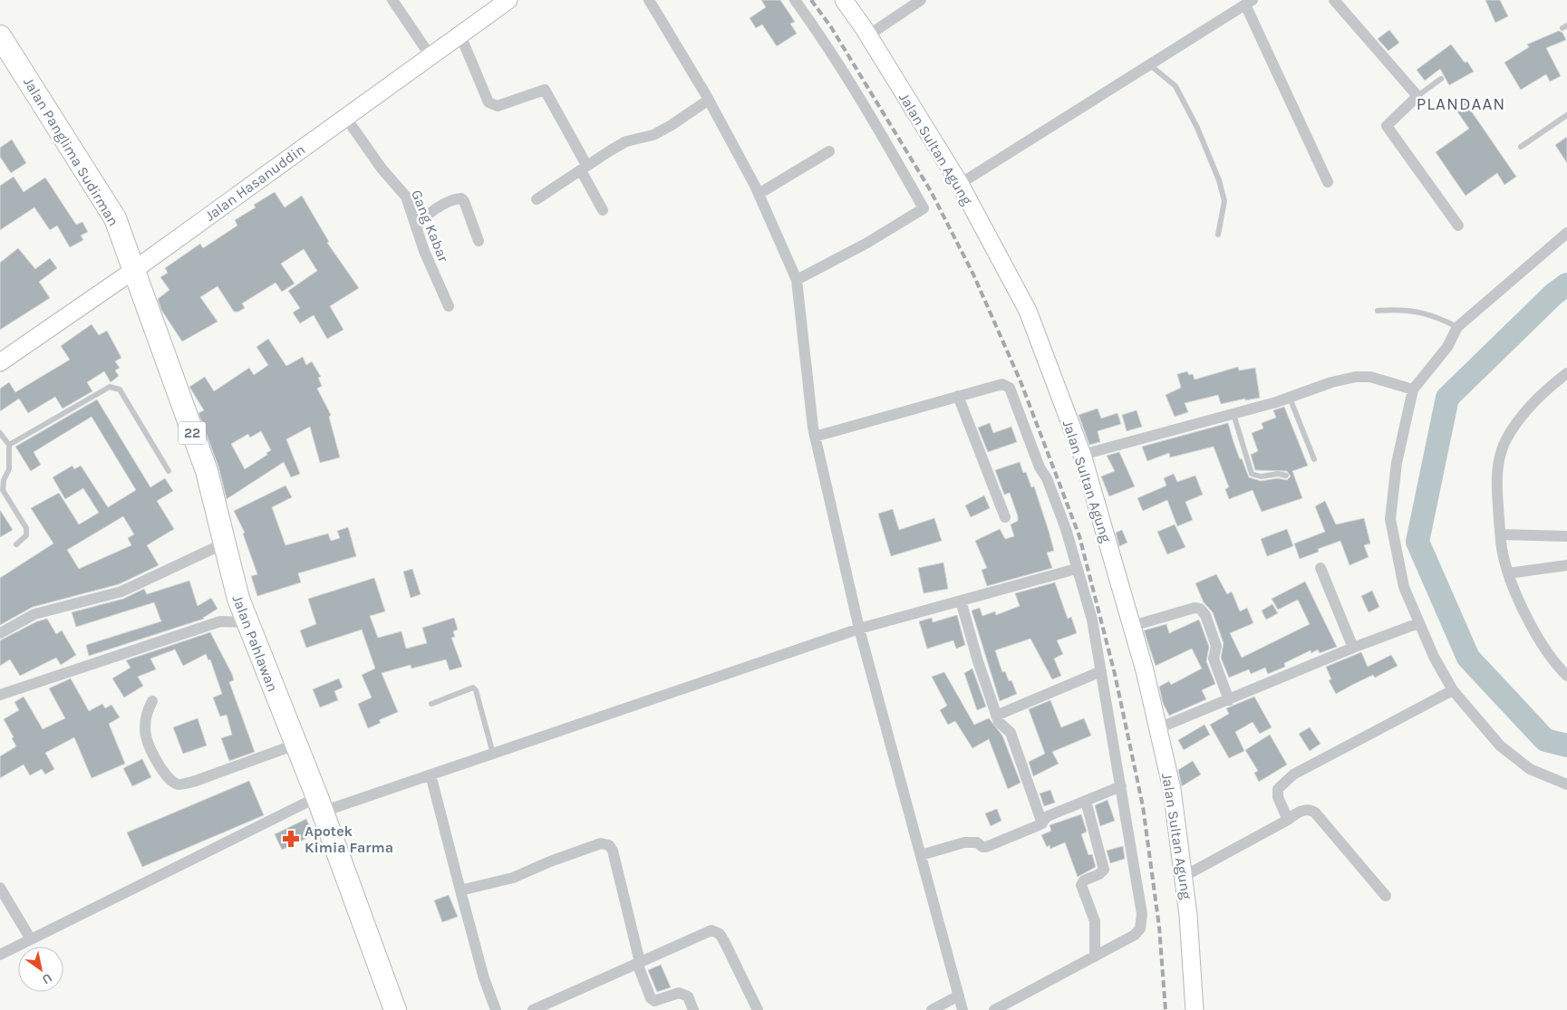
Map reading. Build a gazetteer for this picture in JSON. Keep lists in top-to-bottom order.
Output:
{
  "streets": {
    "highway": ["Jalan Panglima Sudirman", "22", "Jalan Pahlawan"],
    "street": ["Jalan Sultan Agung", "Jalan Hasanuddin", "Gang Kabar"]
  },
  "crossings": [
    ["Jalan Panglima Sudirman", "Jalan Hasanuddin"],
    ["Jalan Panglima Sudirman", "Jalan Pahlawan"],
    ["Jalan Hasanuddin", "Gang Kabar"],
    ["Jalan Hasanuddin", "Jalan Pahlawan"]
  ],
  "districts": ["PLANDAAN"],
  "places": {
    "pharmacy": ["Apotek Kimia Farma"]
  },
  "north": "bottom right"
}
